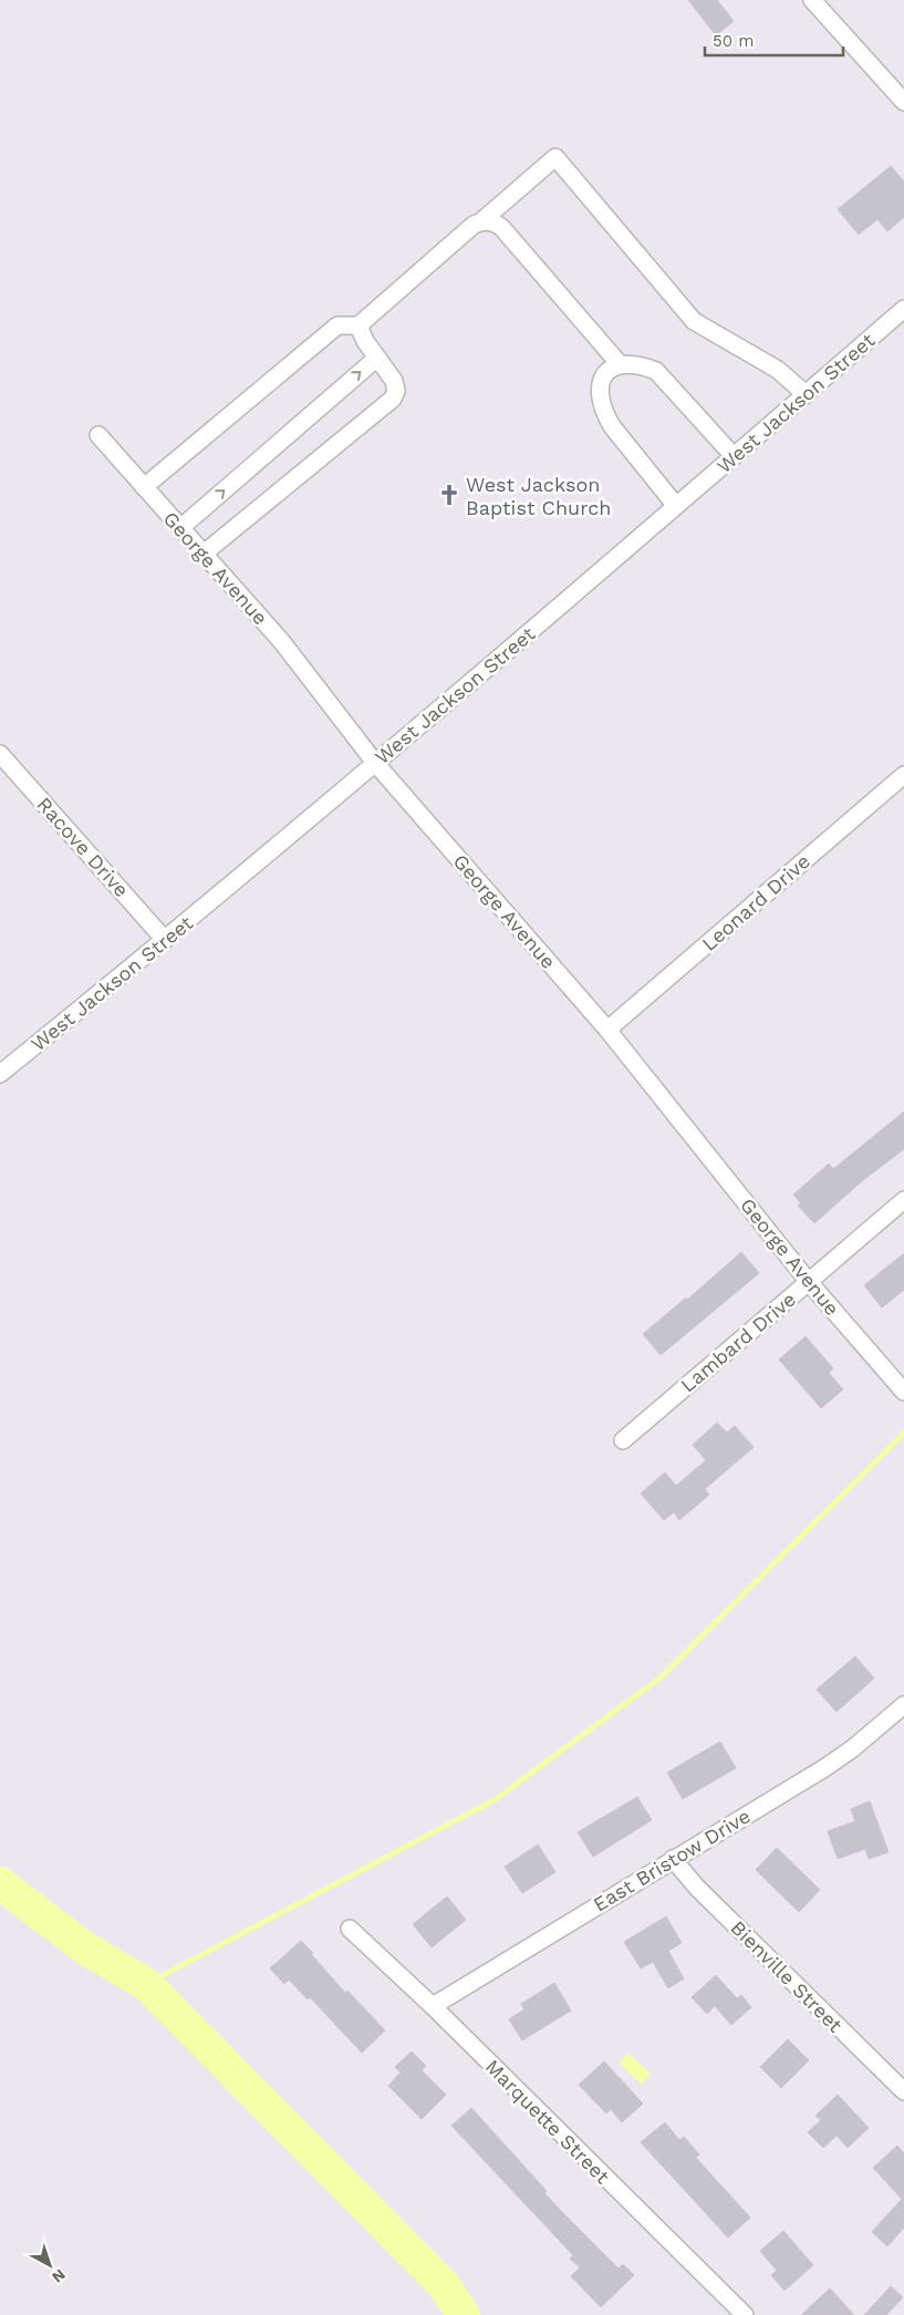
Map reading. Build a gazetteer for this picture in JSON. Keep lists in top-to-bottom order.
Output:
{
  "streets": {
    "street": [
      "West Jackson Street",
      "George Avenue",
      "Racove Drive",
      "Leonard Drive",
      "Lambard Drive",
      "East Bristow Drive",
      "Bienville Street",
      "Marquette Street"
    ]
  },
  "crossings": [
    ["West Jackson Street", "George Avenue"],
    ["West Jackson Street", "Racove Drive"],
    ["George Avenue", "Leonard Drive"],
    ["George Avenue", "Lambard Drive"],
    ["East Bristow Drive", "Bienville Street"],
    ["East Bristow Drive", "Marquette Street"]
  ],
  "places": {
    "church": ["West Jackson Baptist Church"]
  },
  "scale_bar": "50 m",
  "north": "bottom right"
}
